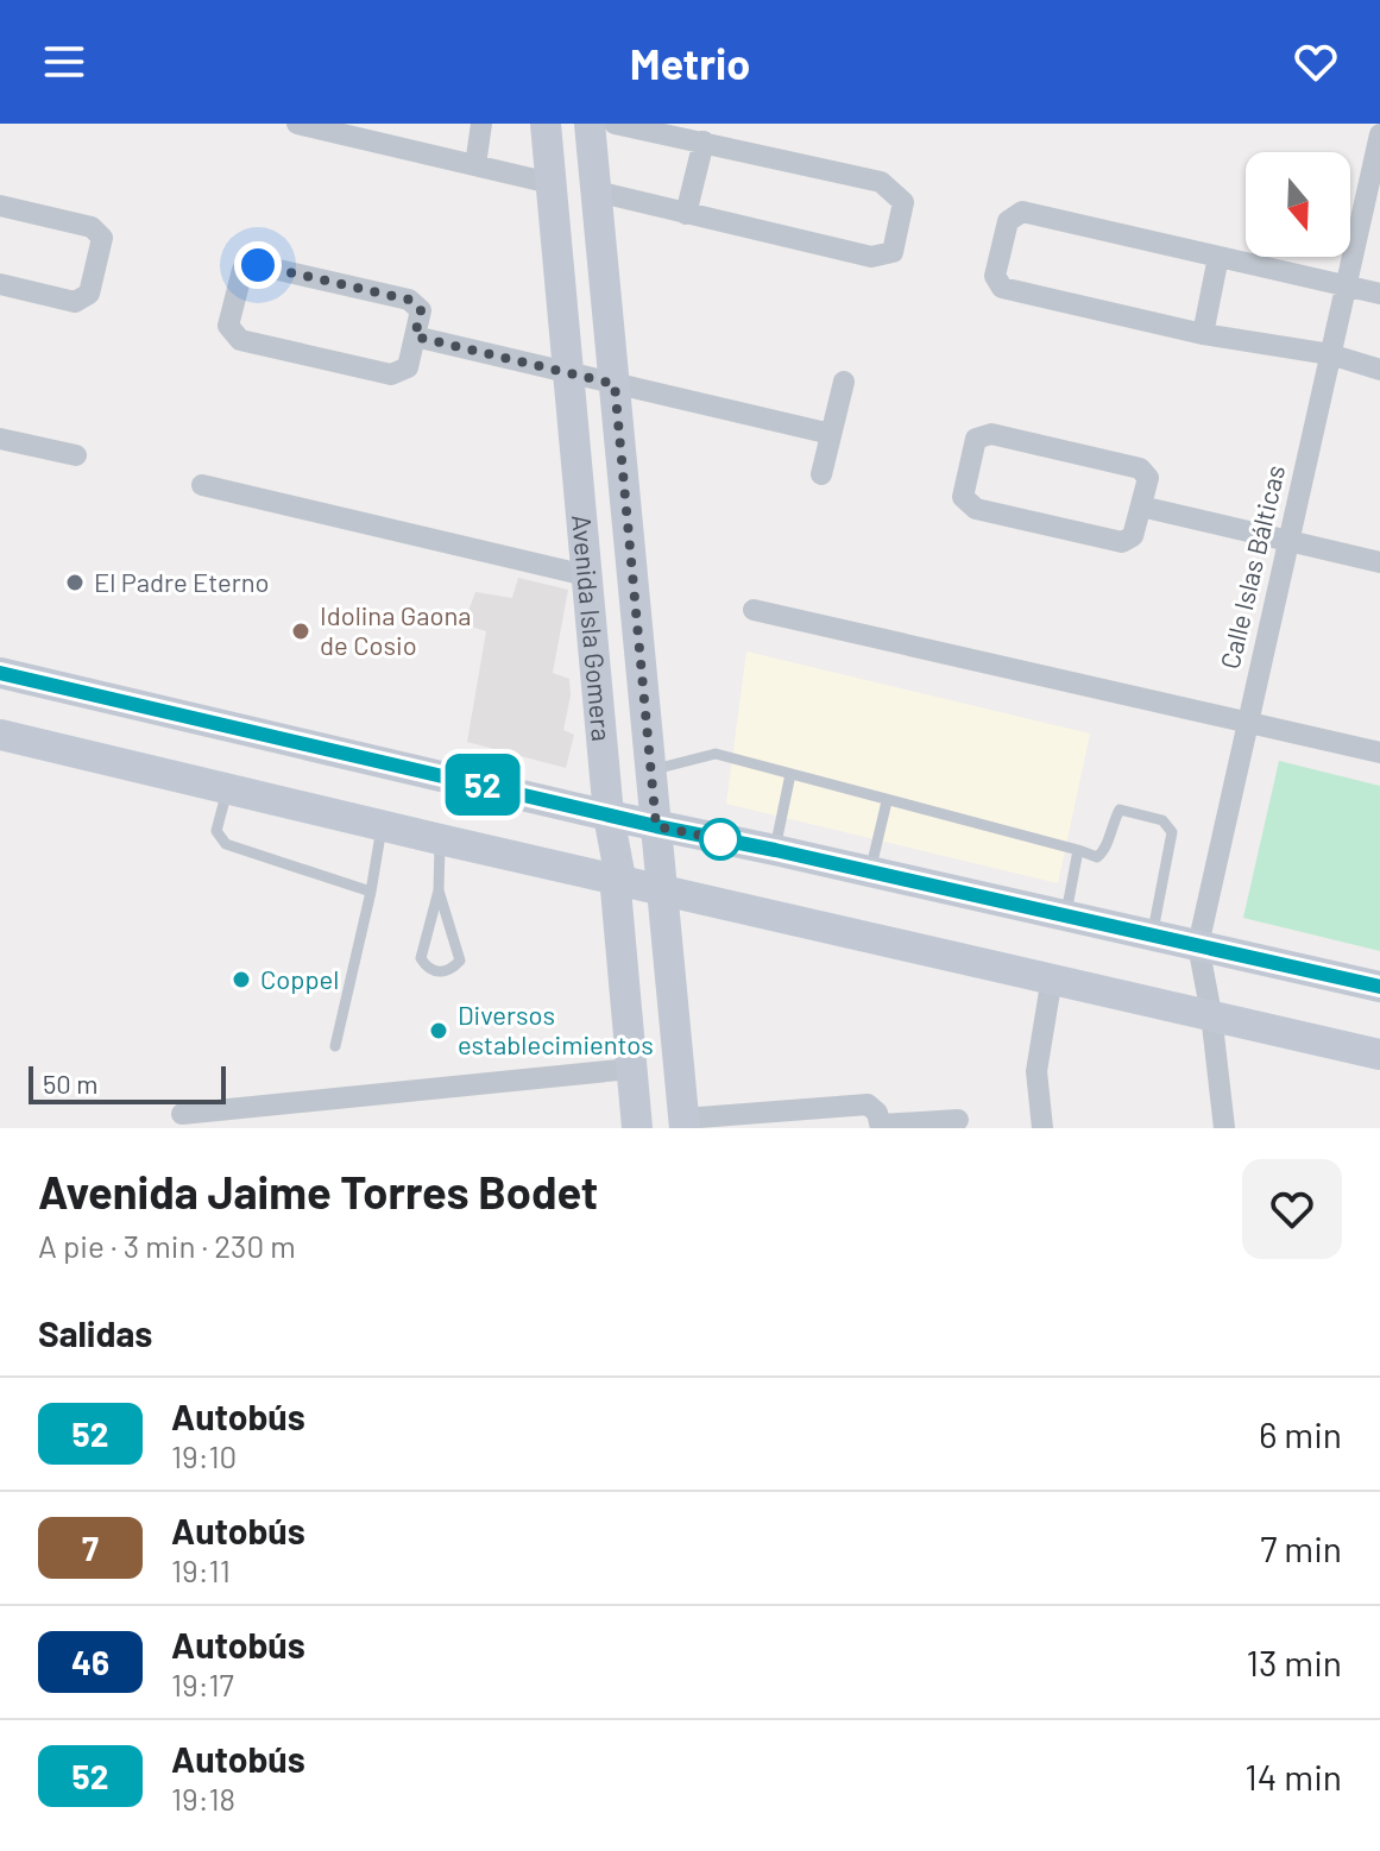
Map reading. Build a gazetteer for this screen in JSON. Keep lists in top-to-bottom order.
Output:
{
  "streets": {
    "street": ["Calle Islas Bálticas", "Avenida Isla Gomera"]
  },
  "places": [
    "El Padre Eterno",
    "Idolina Gaona de Cosio",
    "Coppel",
    "Diversos establecimientos"
  ],
  "lines": ["bus line 52"],
  "scale_bar": "50 m",
  "north": "bottom",
  "page": {
    "header": "Metrio",
    "on_map": "52",
    "scale": "50 m",
    "heading": [
      ["Avenida Jaime Torres Bodet", "A pie · 3 min · 230 m"],
      "Salidas"
    ],
    "list": [
      {
        "mark": "52",
        "name": "Autobús",
        "note": "19:10",
        "value": "6 min"
      },
      {
        "mark": "7",
        "name": "Autobús",
        "note": "19:11",
        "value": "7 min"
      },
      {
        "mark": "46",
        "name": "Autobús",
        "note": "19:17",
        "value": "13 min"
      },
      {
        "mark": "52",
        "name": "Autobús",
        "note": "19:18",
        "value": "14 min"
      }
    ]
  }
}
